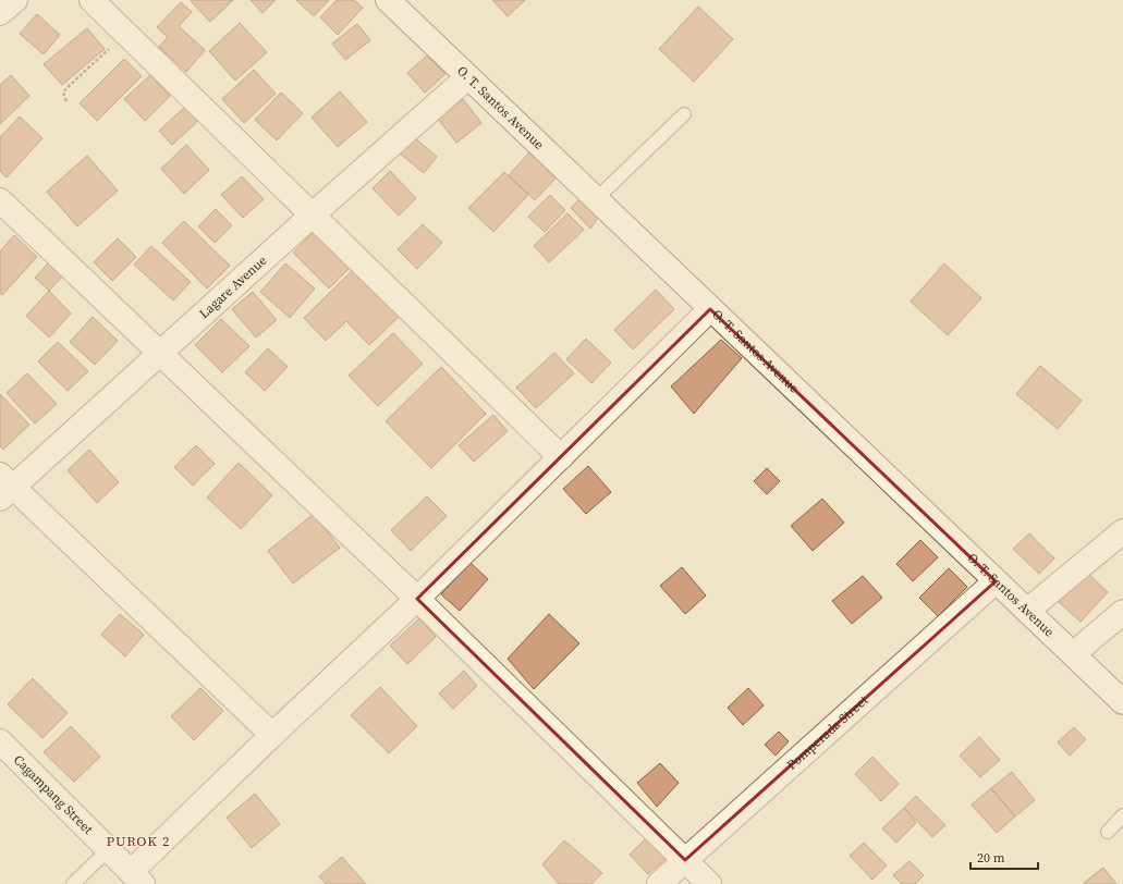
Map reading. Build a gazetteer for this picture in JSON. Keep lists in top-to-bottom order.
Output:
{
  "streets": {
    "street": [
      "O. T. Santos Avenue",
      "Lagare Avenue",
      "Pomperada Street",
      "Cagampang Street"
    ]
  },
  "crossings": [
    ["O. T. Santos Avenue", "Lagare Avenue"],
    ["O. T. Santos Avenue", "Pomperada Street"]
  ],
  "districts": ["PUROK 2"],
  "scale_bar": "20 m"
}
